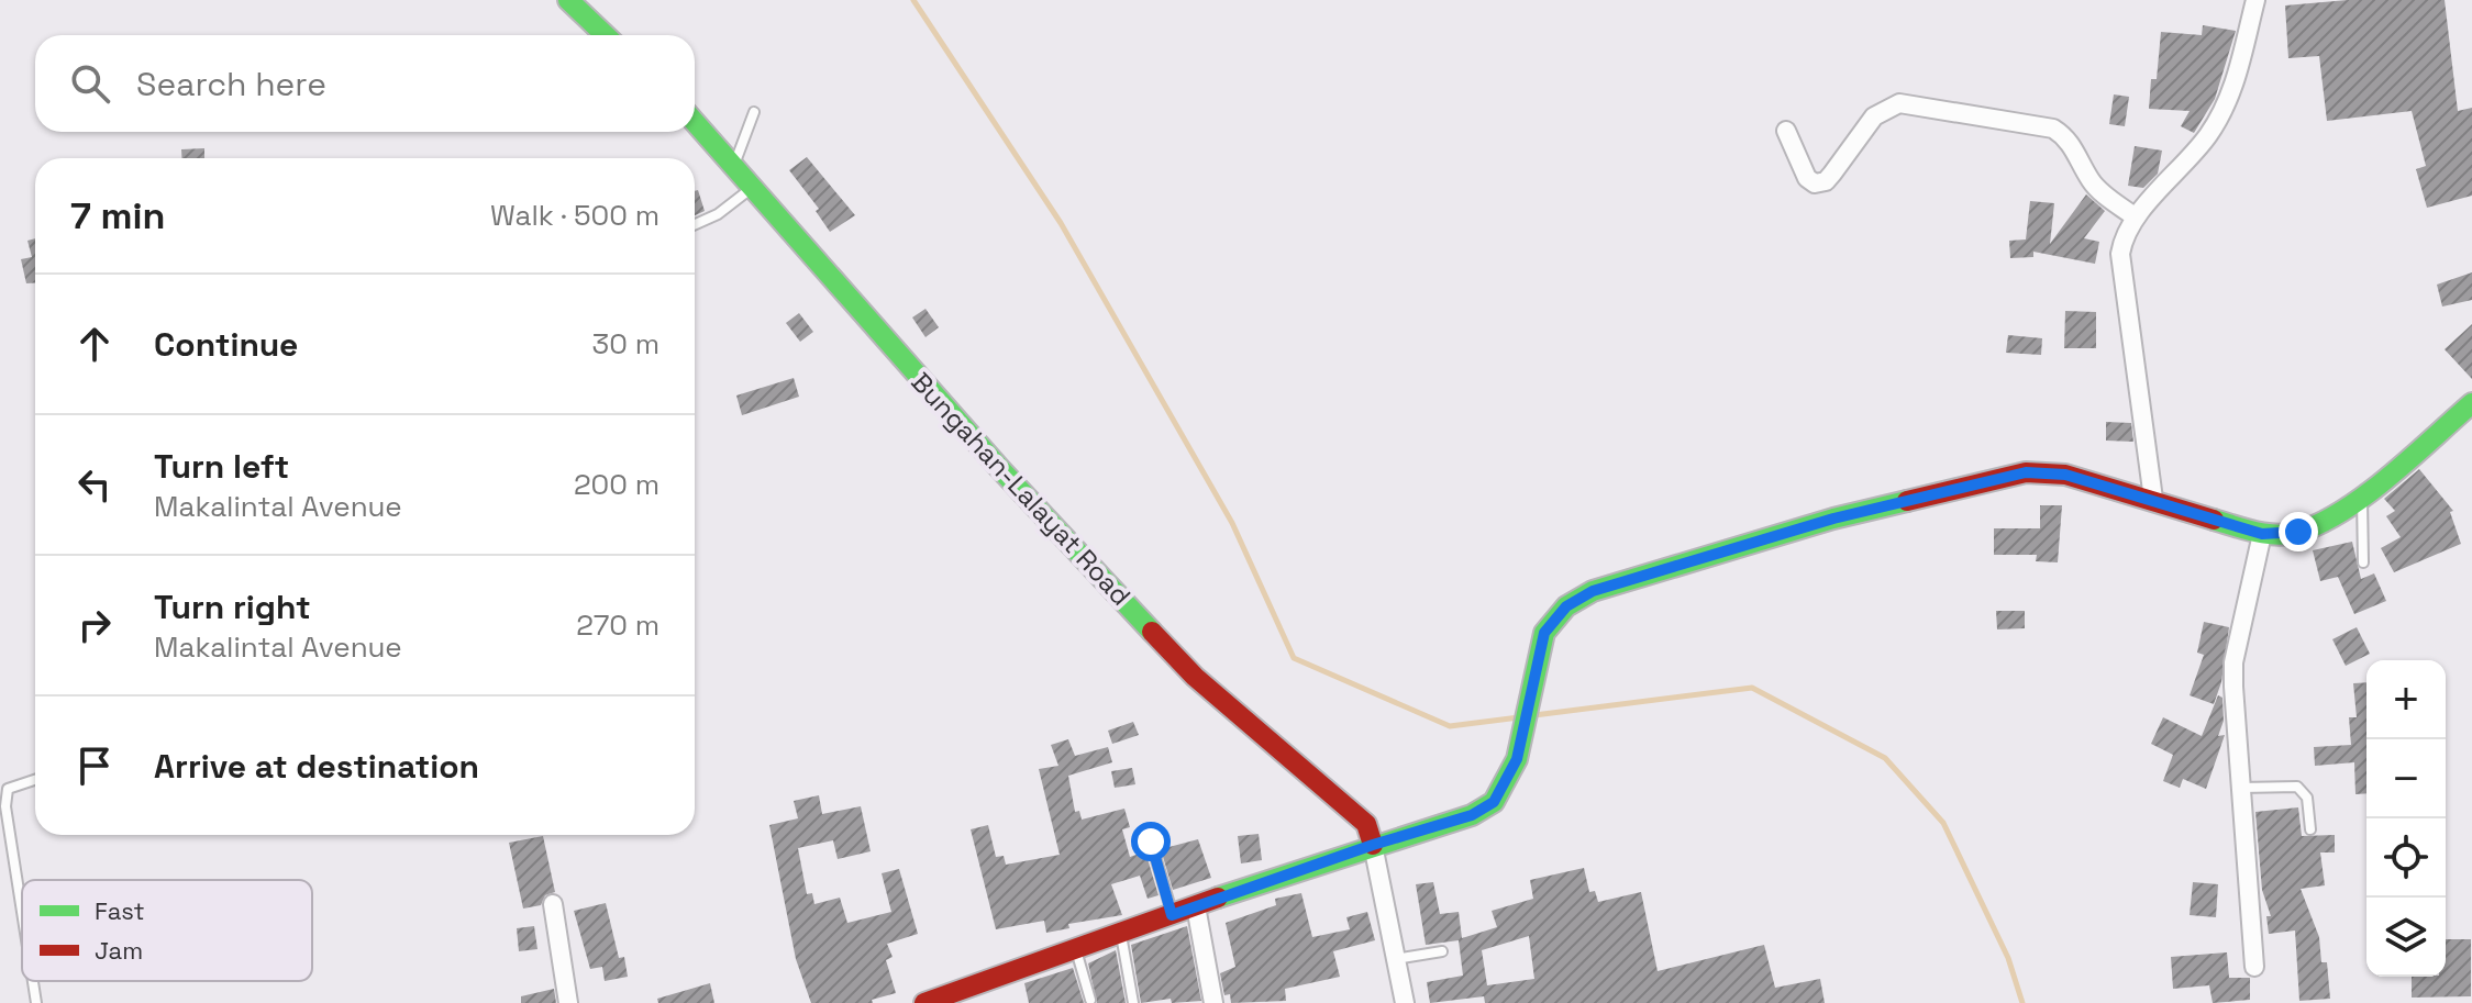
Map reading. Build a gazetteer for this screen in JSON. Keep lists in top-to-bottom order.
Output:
{
  "streets": {
    "main road": ["Bungahan-Lalayat Road"]
  },
  "legend": ["Fast", "Jam"],
  "page": {
    "search": "Search here",
    "heading": ["7 min", "Walk · 500 m"],
    "list": [
      ["Continue", "30 m"],
      ["Turn left", "Makalintal Avenue", "200 m"],
      ["Turn right", "Makalintal Avenue", "270 m"],
      "Arrive at destination"
    ],
    "map_buttons": ["+", "−"]
  }
}
